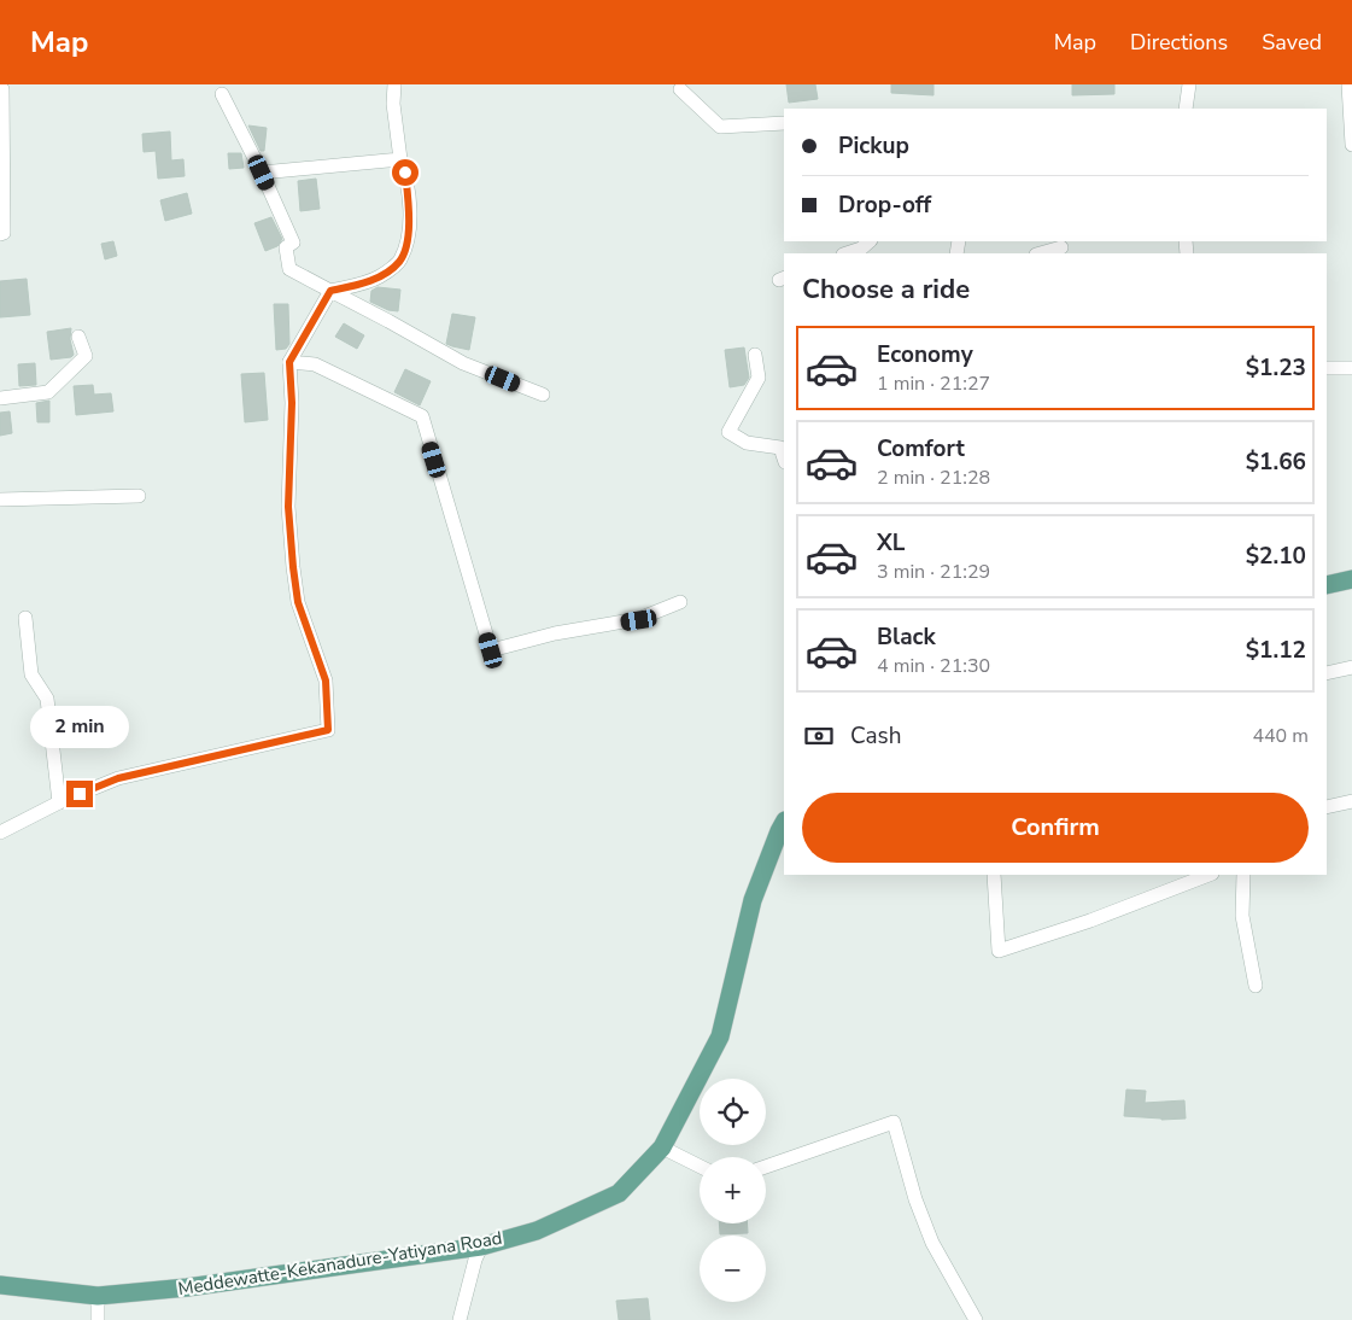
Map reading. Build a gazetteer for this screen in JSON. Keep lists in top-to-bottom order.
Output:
{
  "streets": {
    "main road": ["Meddewatte-Kekanadure-Yatiyana Road"]
  },
  "page": {
    "header": "Map",
    "nav": ["Map", "Directions", "Saved"],
    "banner": ["Pickup", "Drop-off"],
    "heading": "Choose a ride",
    "list": [
      {
        "name": "Economy",
        "note": "1 min · 21:27",
        "value": "$1.23"
      },
      {
        "name": "Comfort",
        "note": "2 min · 21:28",
        "value": "$1.66"
      },
      {
        "name": "XL",
        "note": "3 min · 21:29",
        "value": "$2.10"
      },
      {
        "name": "Black",
        "note": "4 min · 21:30",
        "value": "$1.12"
      }
    ],
    "pay": ["Cash", "440 m"],
    "bubble": "2 min",
    "buttons": "Confirm",
    "map_buttons": ["+", "−"]
  }
}
